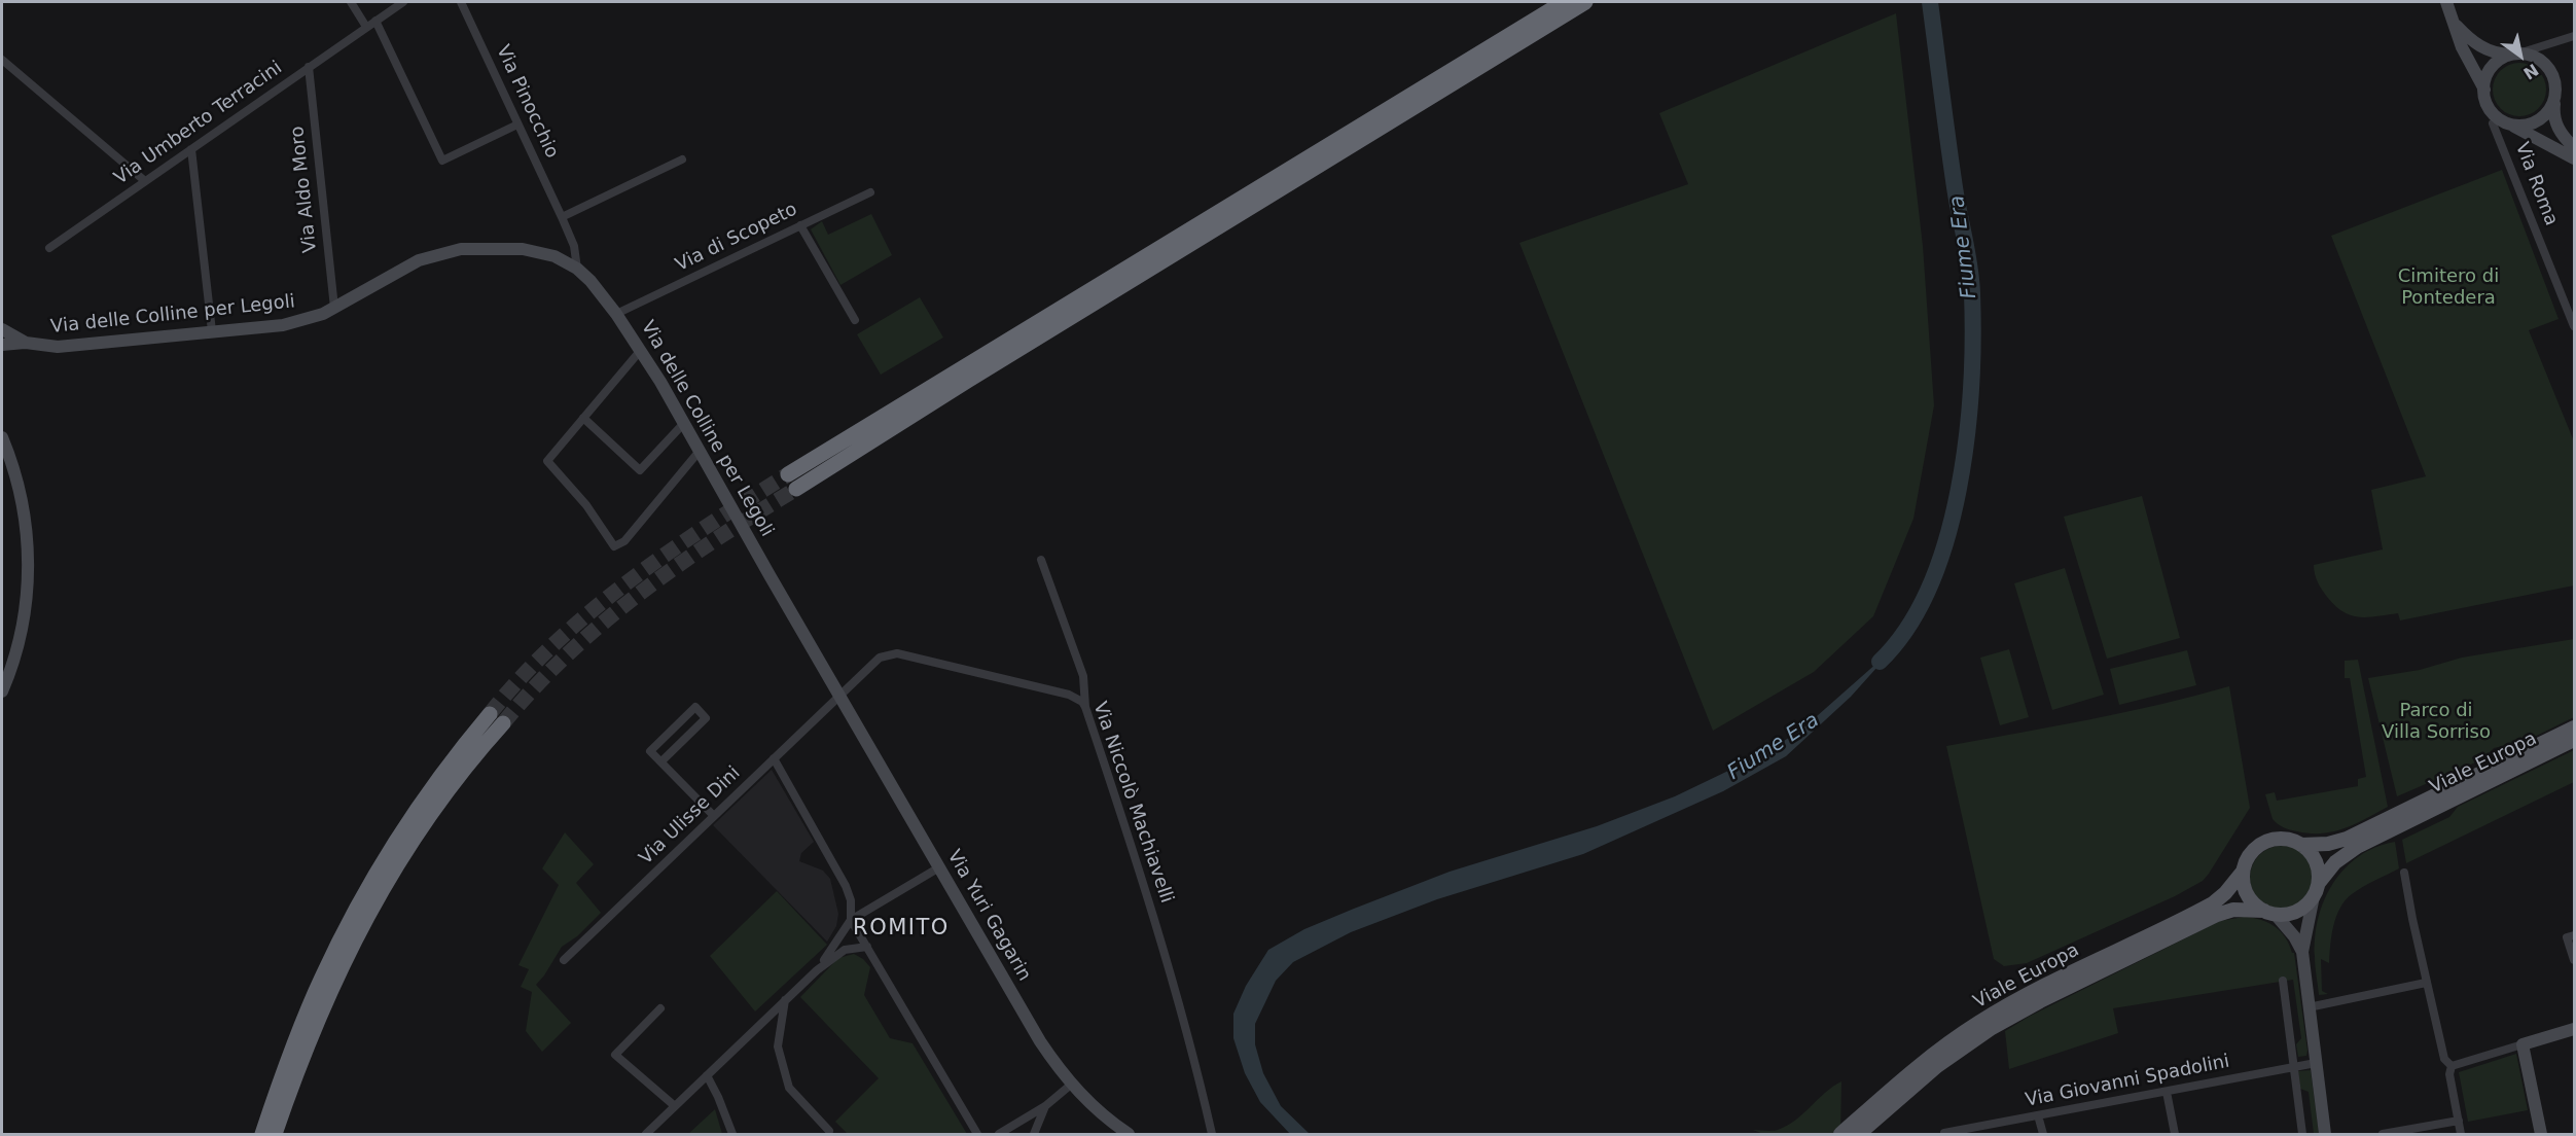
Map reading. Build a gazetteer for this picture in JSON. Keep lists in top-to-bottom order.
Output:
{
  "streets": {
    "main road": ["Viale Europa"],
    "street": [
      "Via Pinocchio",
      "Via Umberto Terracini",
      "Via Roma",
      "Via Aldo Moro",
      "Via di Scopeto",
      "Via delle Colline per Legoli",
      "Via Niccolò Machiavelli",
      "Via Ulisse Dini",
      "Via Yuri Gagarin",
      "Via Giovanni Spadolini"
    ]
  },
  "crossings": [
    ["Via Pinocchio", "Via delle Colline per Legoli"],
    ["Via Umberto Terracini", "Via Aldo Moro"],
    ["Via Aldo Moro", "Via delle Colline per Legoli"],
    ["Via di Scopeto", "Via delle Colline per Legoli"],
    ["Via delle Colline per Legoli", "Via Niccolò Machiavelli"],
    ["Via delle Colline per Legoli", "Via Ulisse Dini"],
    ["Via delle Colline per Legoli", "Via Yuri Gagarin"],
    ["Via Niccolò Machiavelli", "Via Ulisse Dini"],
    ["Via Niccolò Machiavelli", "Via Yuri Gagarin"],
    ["Via Ulisse Dini", "Via Yuri Gagarin"]
  ],
  "districts": ["ROMITO"],
  "water": ["Fiume Era"],
  "parks": ["Cimitero di Pontedera", "Parco di Villa Sorriso"],
  "north": "bottom right"
}
